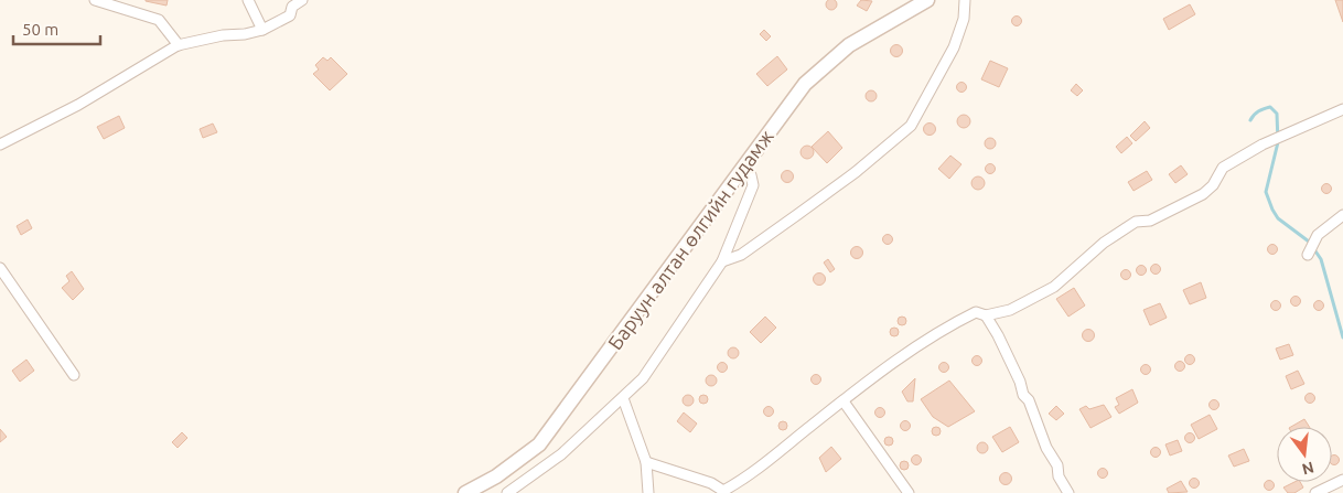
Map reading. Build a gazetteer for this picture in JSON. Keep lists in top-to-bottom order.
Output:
{
  "streets": {
    "main road": ["Баруун алтан өлгийн гудамж"]
  },
  "scale_bar": "50 m",
  "north": "bottom"
}
